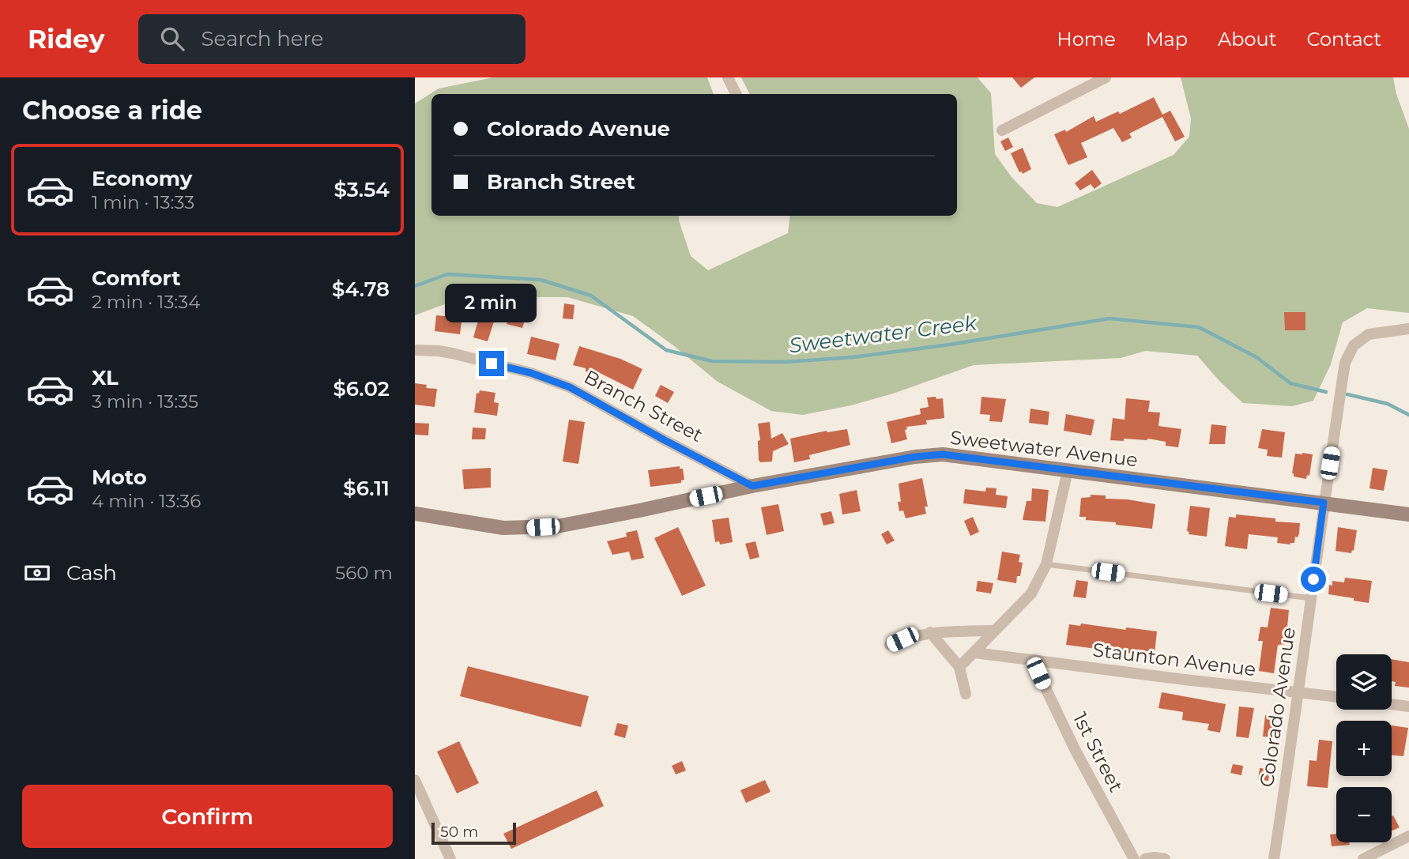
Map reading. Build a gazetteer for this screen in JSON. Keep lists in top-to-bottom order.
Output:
{
  "streets": {
    "street": [
      "Branch Street",
      "Sweetwater Avenue",
      "Staunton Avenue",
      "Colorado Avenue",
      "1st Street"
    ]
  },
  "crossings": [
    ["Branch Street", "Sweetwater Avenue"],
    ["Sweetwater Avenue", "Colorado Avenue"],
    ["Staunton Avenue", "Colorado Avenue"],
    ["Staunton Avenue", "1st Street"]
  ],
  "water": ["Sweetwater Creek"],
  "scale_bar": "50 m",
  "page": {
    "header": "Ridey",
    "search": "Search here",
    "nav": [
      "Home",
      "Map",
      "About",
      "Contact"
    ],
    "heading": "Choose a ride",
    "banner": ["Colorado Avenue", "Branch Street"],
    "list": [
      {
        "name": "Economy",
        "note": "1 min · 13:33",
        "value": "$3.54"
      },
      {
        "name": "Comfort",
        "note": "2 min · 13:34",
        "value": "$4.78"
      },
      {
        "name": "XL",
        "note": "3 min · 13:35",
        "value": "$6.02"
      },
      {
        "name": "Moto",
        "note": "4 min · 13:36",
        "value": "$6.11"
      }
    ],
    "bubble": "2 min",
    "pay": ["Cash", "560 m"],
    "map_buttons": ["+", "−"],
    "buttons": "Confirm",
    "scale": "50 m"
  }
}
